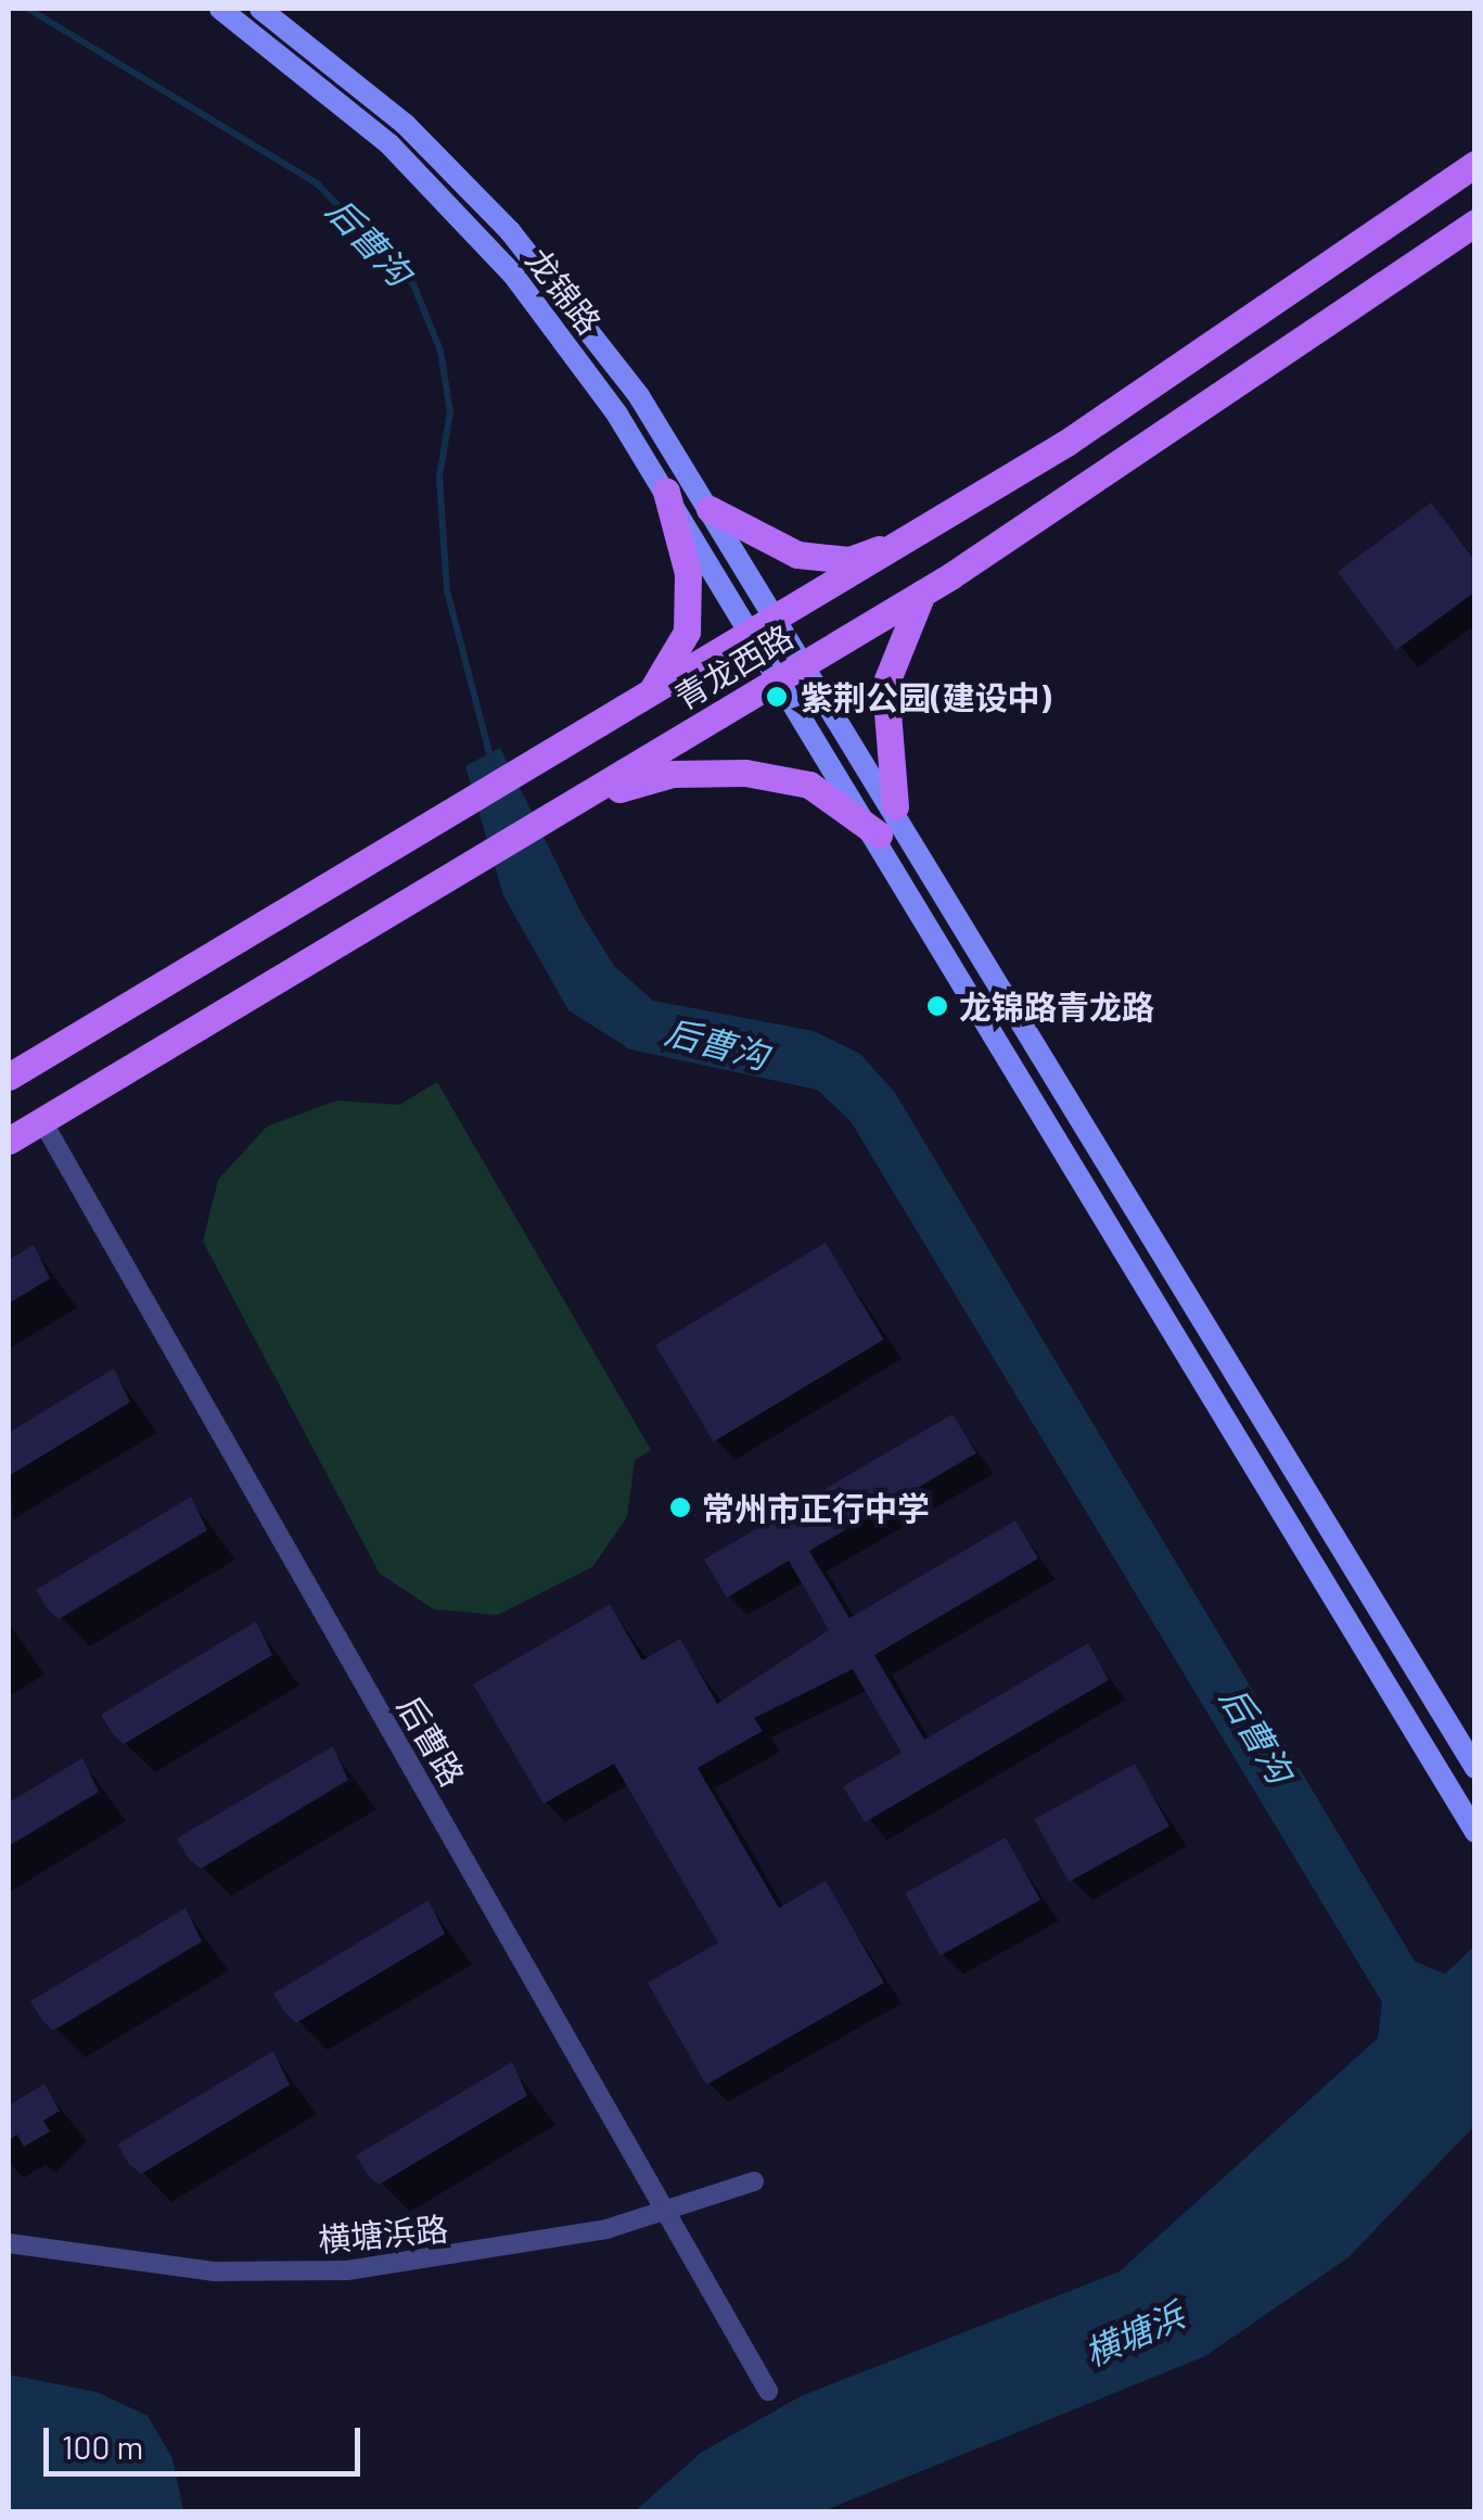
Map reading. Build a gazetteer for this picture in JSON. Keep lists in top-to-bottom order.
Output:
{
  "streets": {
    "main road": ["龙锦路", "青龙西路"],
    "street": ["后曹路", "横塘浜路"]
  },
  "crossings": [
    ["龙锦路", "青龙西路"],
    ["青龙西路", "后曹路"],
    ["后曹路", "横塘浜路"]
  ],
  "water": ["后曹沟", "横塘浜"],
  "places": ["紫荆公园(建设中)", "龙锦路青龙路", "常州市正行中学"],
  "scale_bar": "100 m"
}
